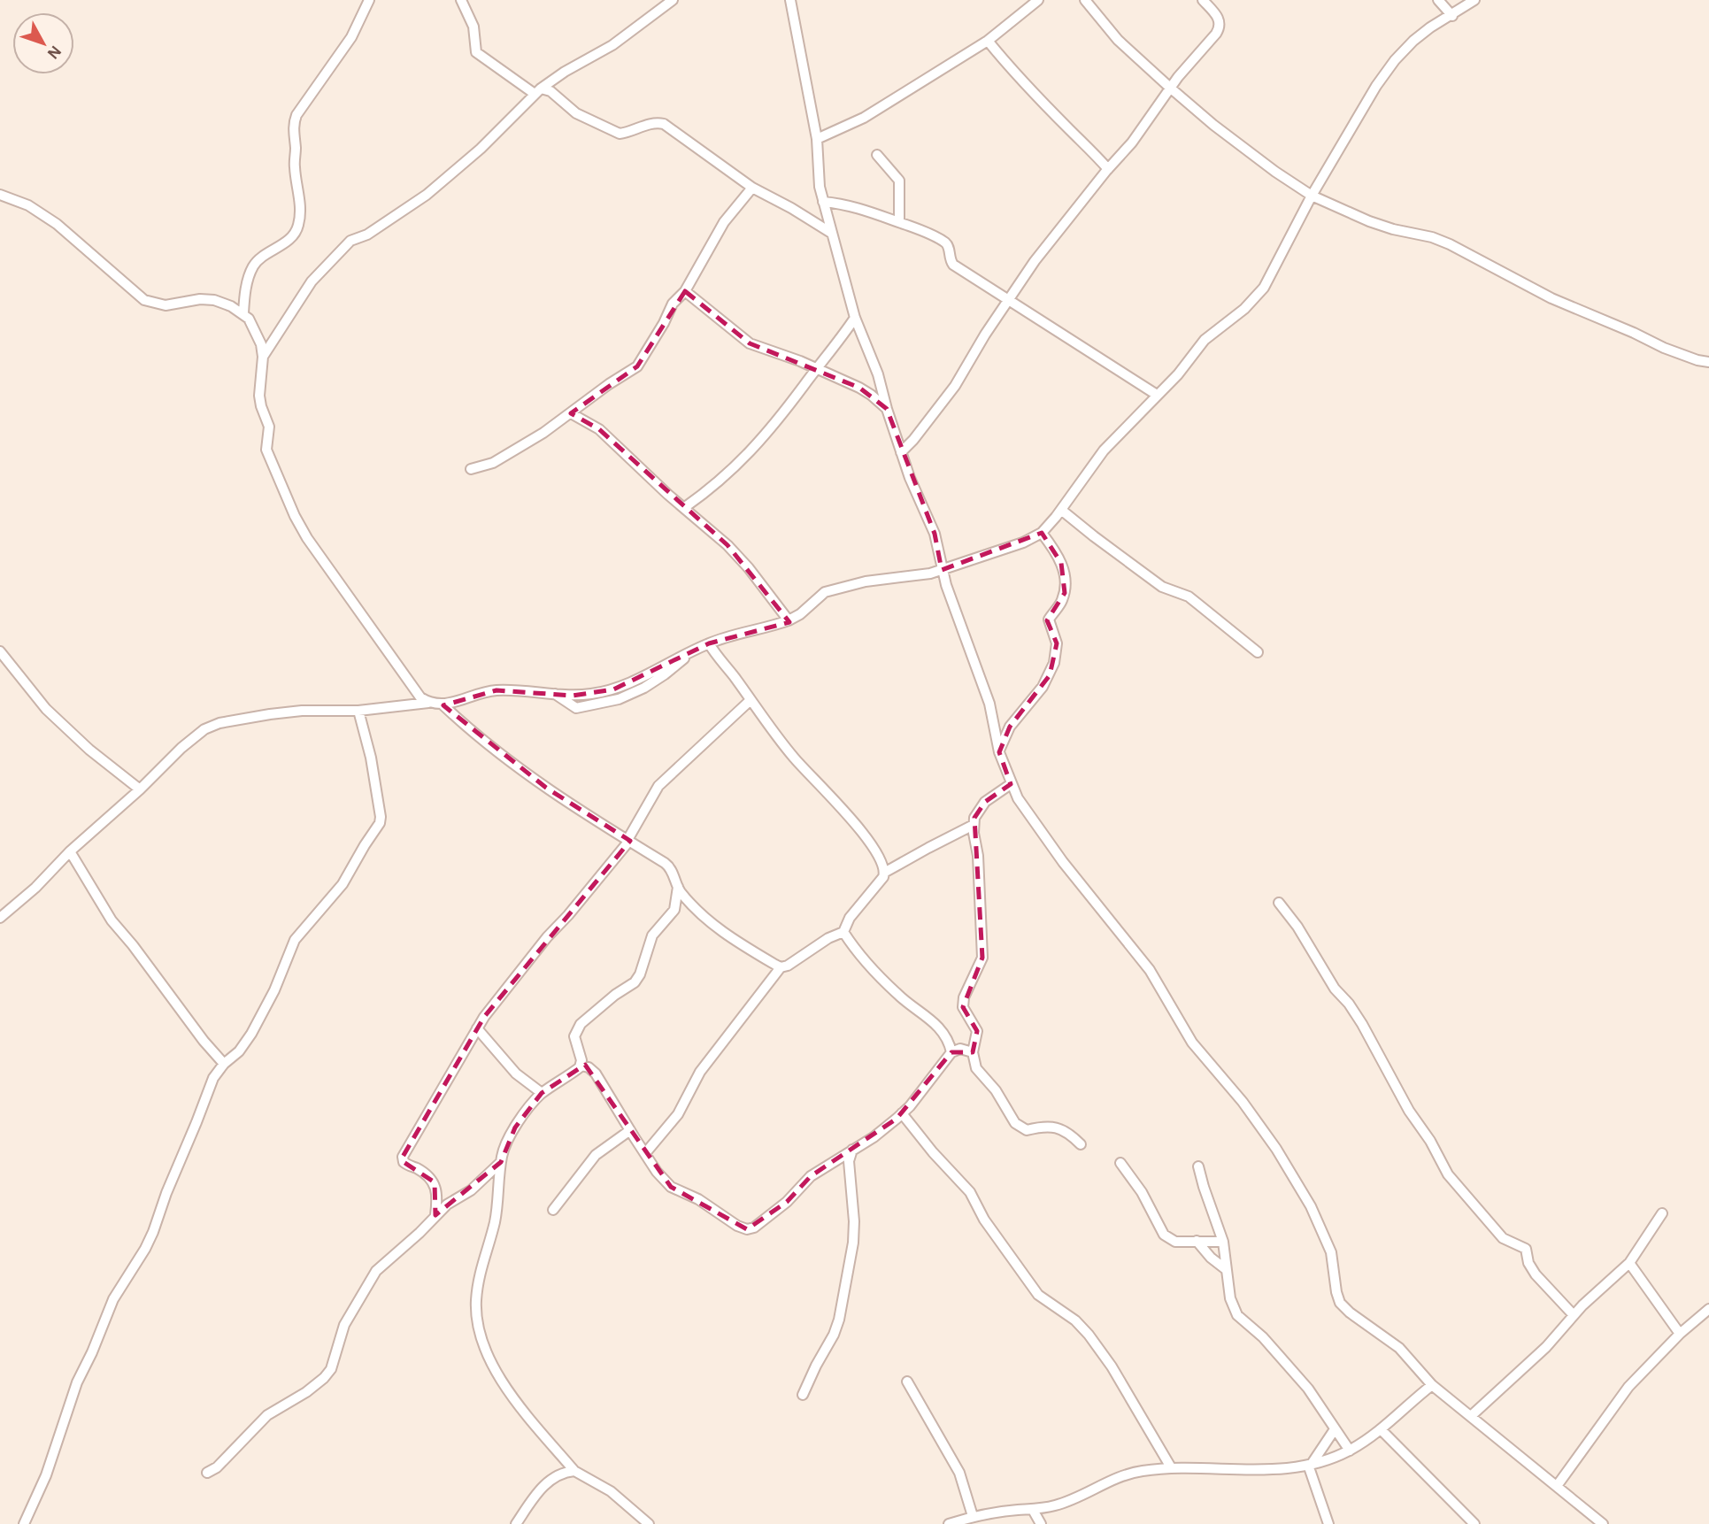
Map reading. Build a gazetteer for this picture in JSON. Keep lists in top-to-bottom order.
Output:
{
  "north": "bottom right"
}
